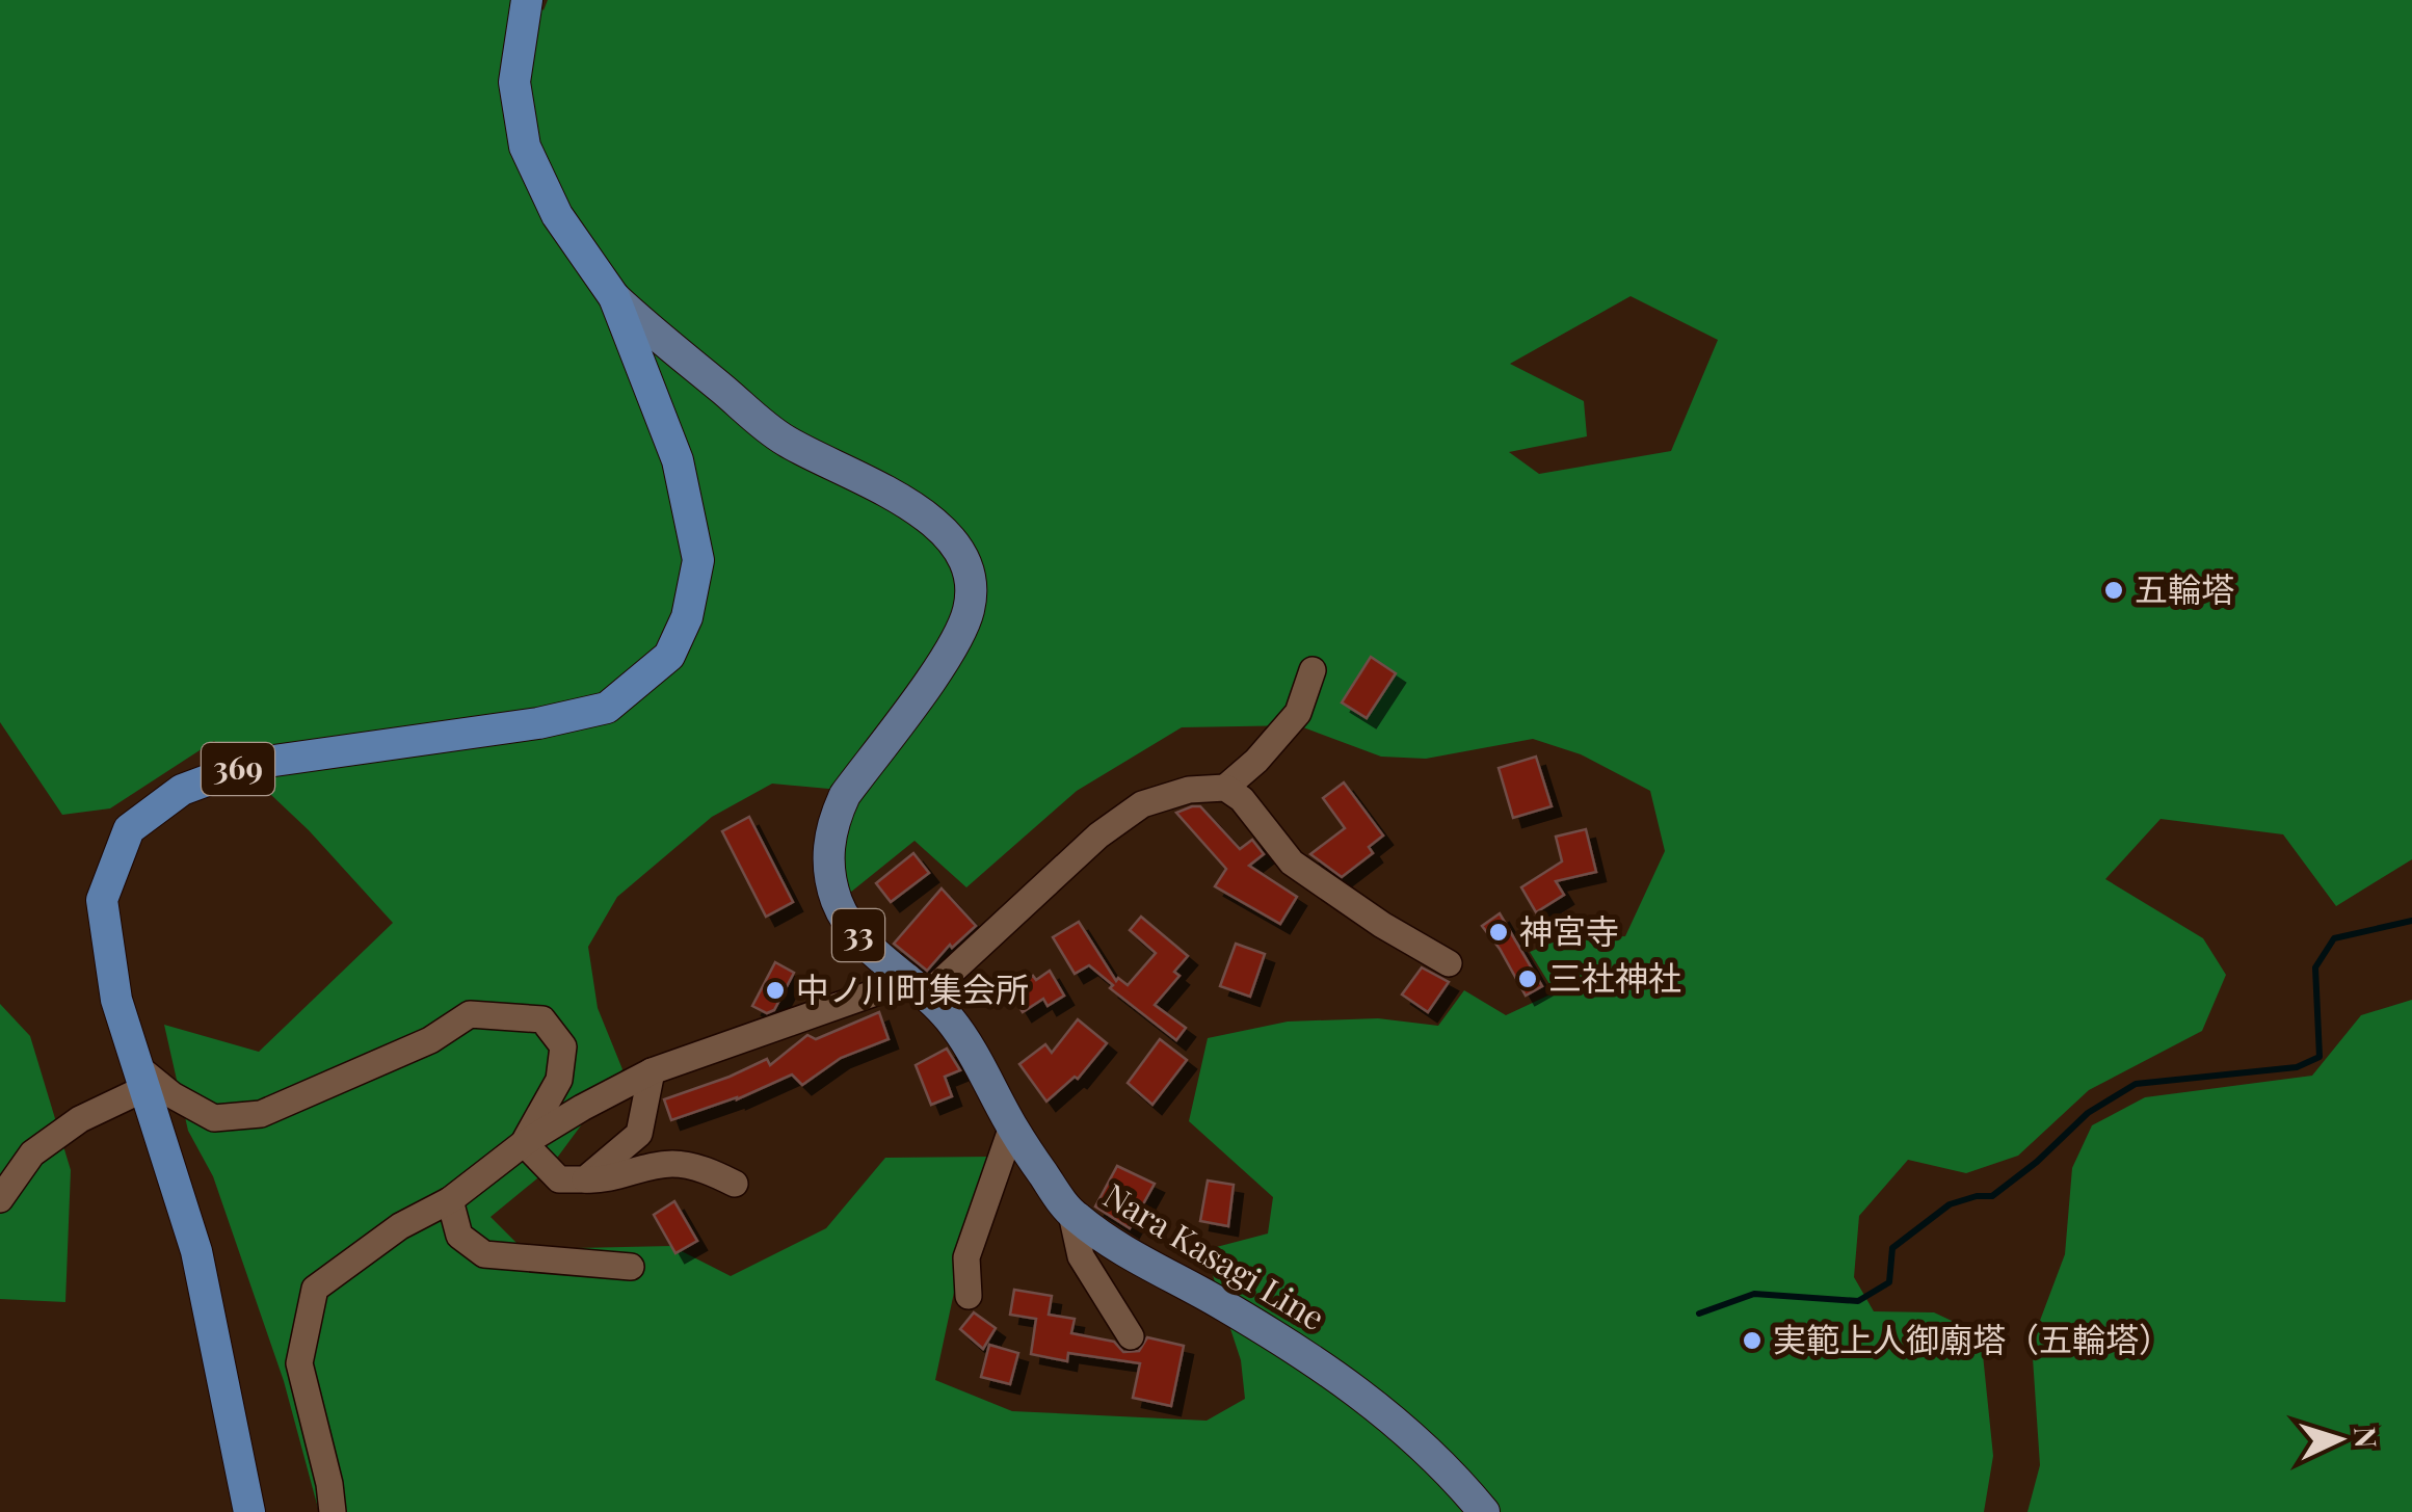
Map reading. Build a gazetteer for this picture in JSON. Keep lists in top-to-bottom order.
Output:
{
  "streets": {
    "highway": ["369"],
    "main road": ["33", "Nara Kasagi Line"]
  },
  "crossings": [
    ["369", "Nara Kasagi Line"]
  ],
  "places": [
    "五輪塔",
    "神宮寺",
    "三社神社",
    "中ノ川町集会所",
    "実範上人御廟塔（五輪塔）"
  ],
  "north": "right"
}
